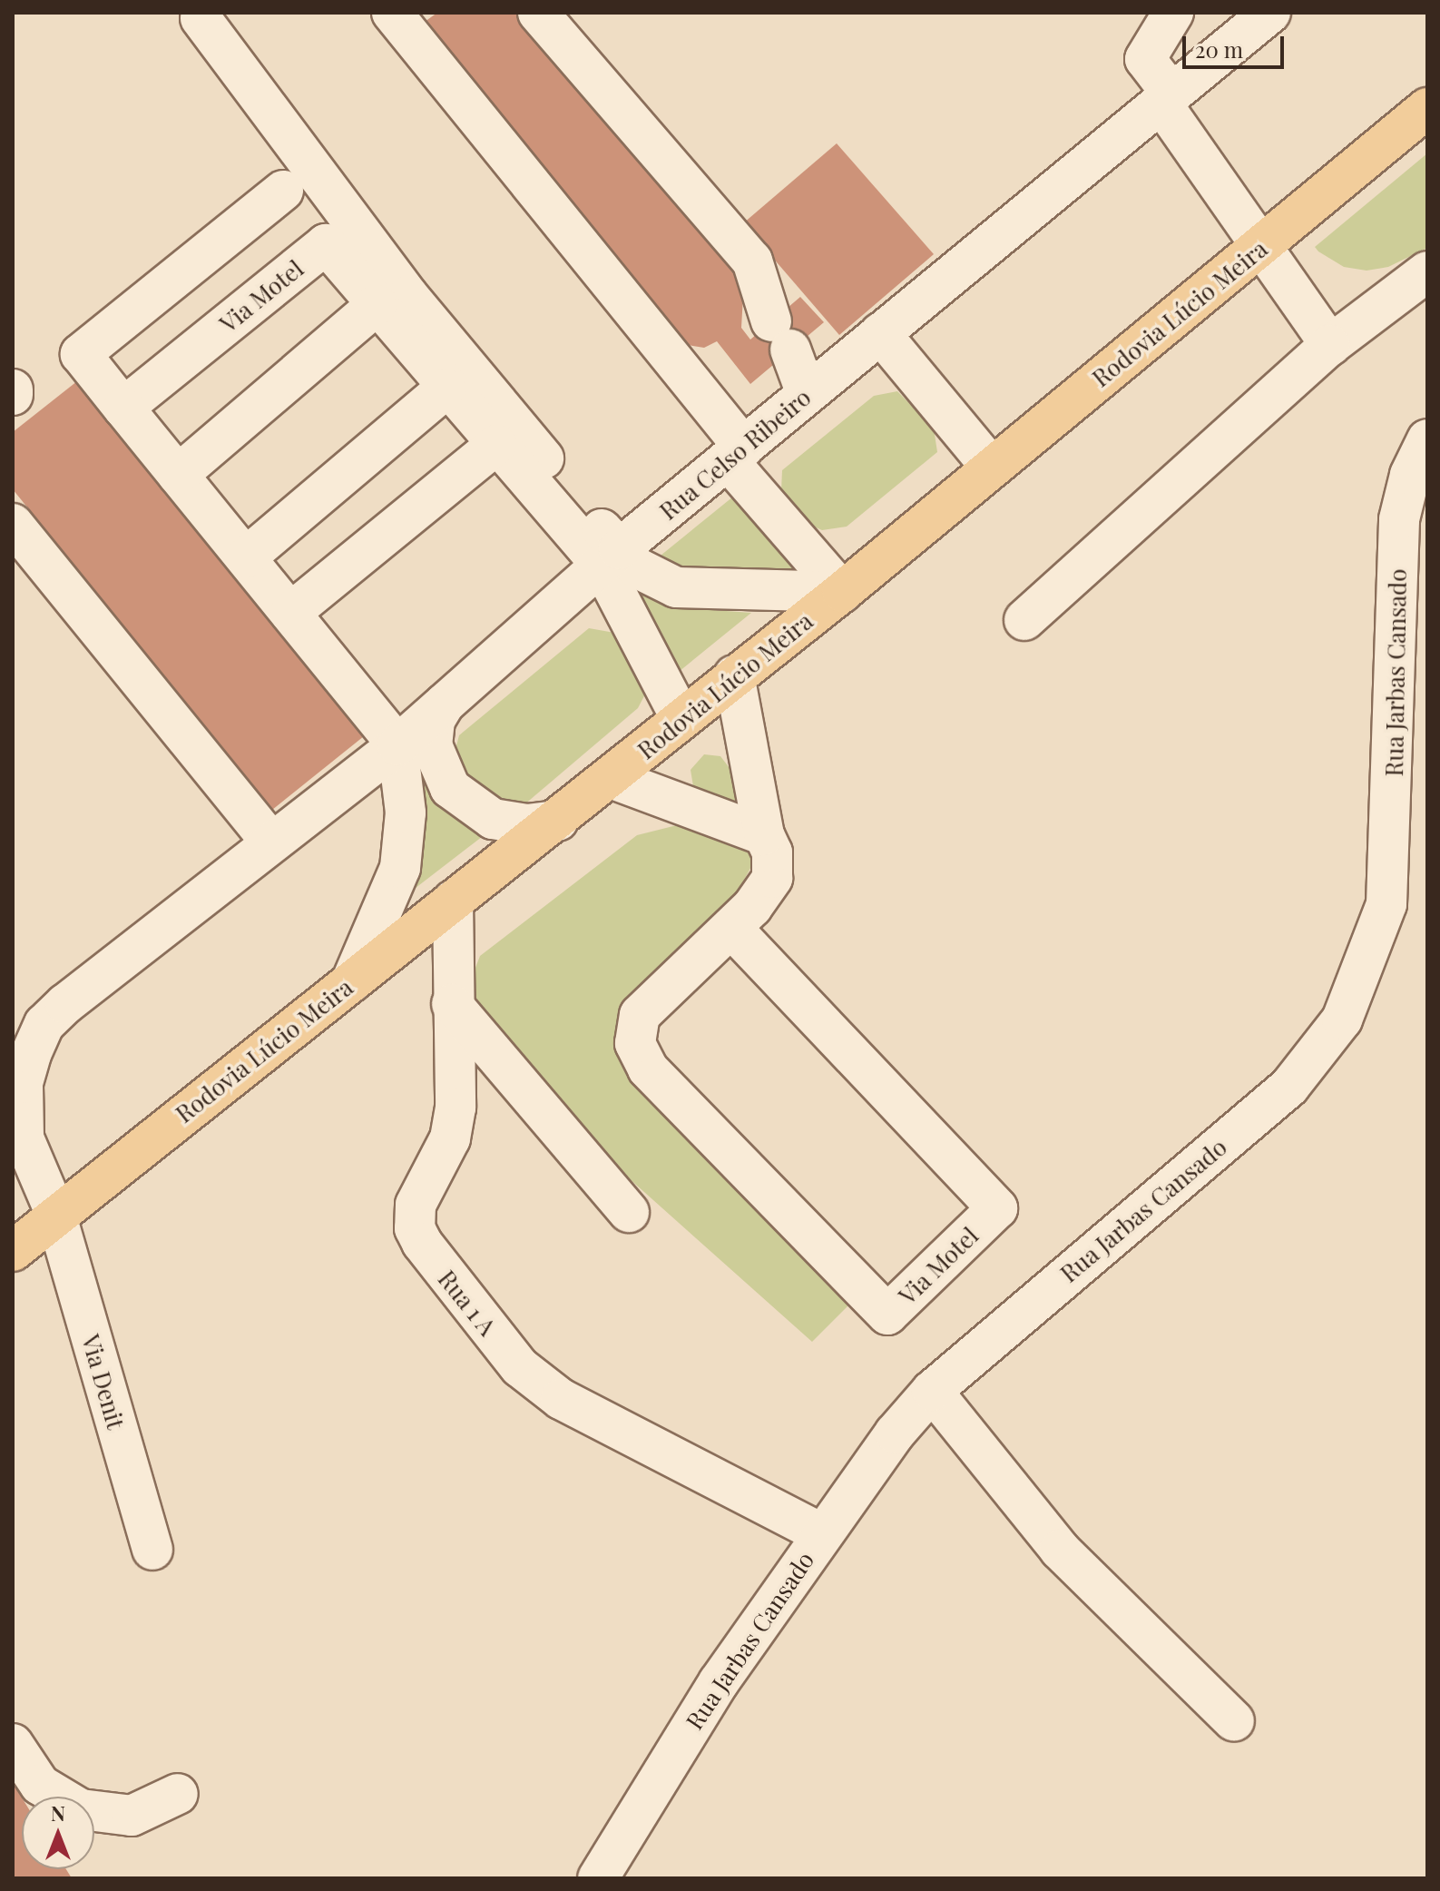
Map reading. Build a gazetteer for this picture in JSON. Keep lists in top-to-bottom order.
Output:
{
  "streets": {
    "main road": ["Rodovia Lúcio Meira"],
    "street": [
      "Via Motel",
      "Rua Celso Ribeiro",
      "Rua Jarbas Cansado",
      "Rua 1 A",
      "Via Denit"
    ]
  },
  "crossings": [
    ["Via Motel", "Rua Celso Ribeiro"],
    ["Rodovia Lúcio Meira", "Rua 1 A"],
    ["Rodovia Lúcio Meira", "Via Denit"],
    ["Rua Jarbas Cansado", "Rua 1 A"]
  ],
  "scale_bar": "20 m",
  "north": "top"
}
